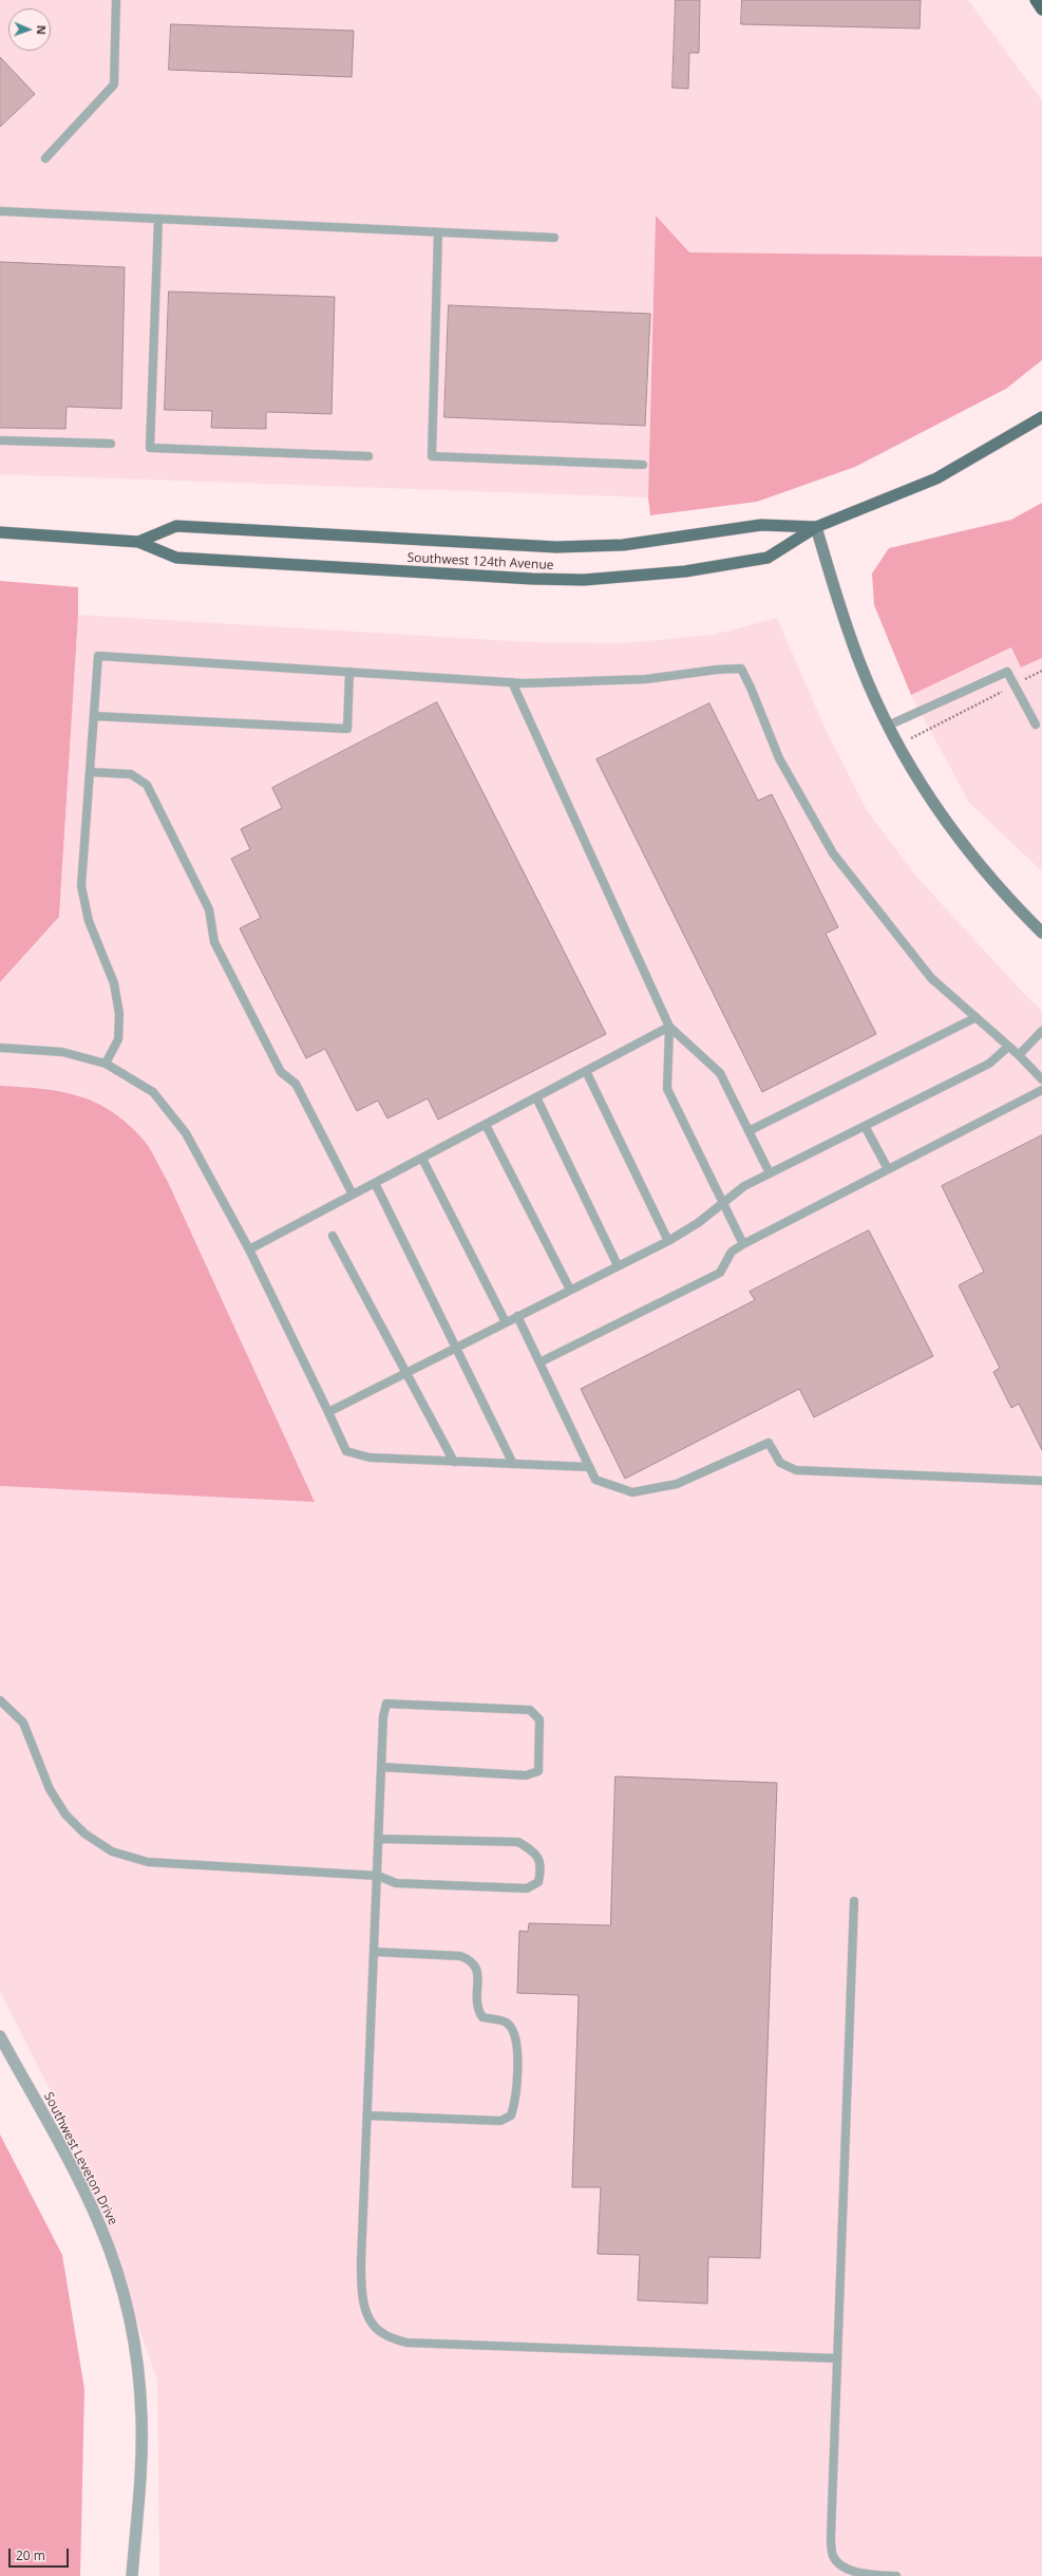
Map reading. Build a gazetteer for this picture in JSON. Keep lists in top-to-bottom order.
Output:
{
  "streets": {
    "main road": ["Southwest 124th Avenue"],
    "street": ["Southwest Leveton Drive"]
  },
  "scale_bar": "20 m",
  "north": "right"
}
